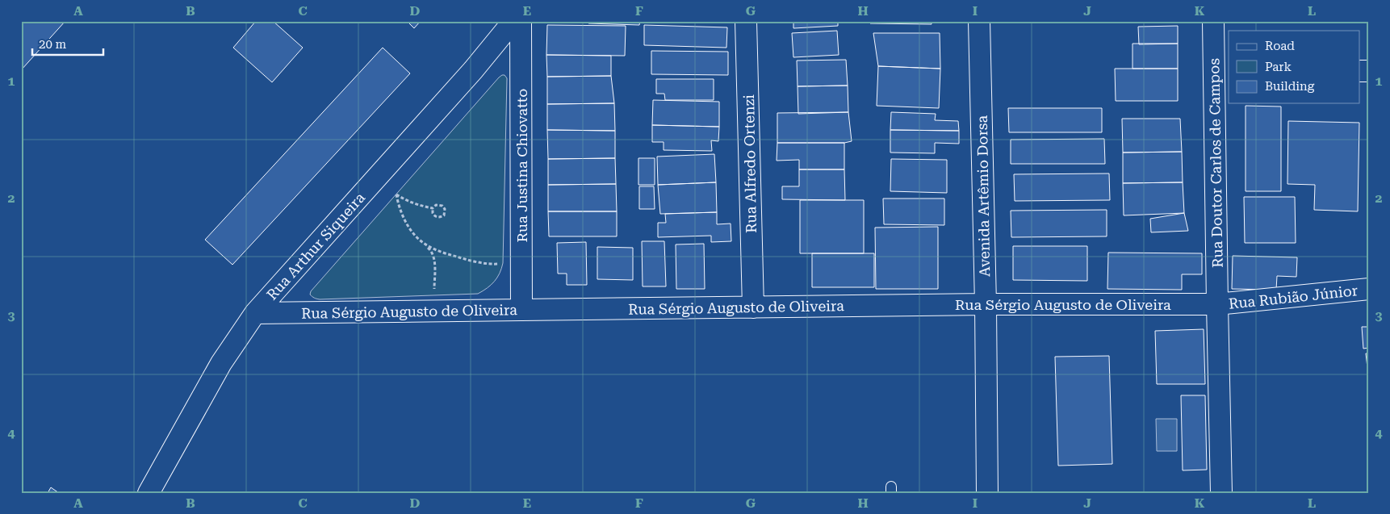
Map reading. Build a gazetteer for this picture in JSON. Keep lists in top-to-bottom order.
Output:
{
  "streets": {
    "street": [
      "Rua Doutor Carlos de Campos",
      "Rua Alfredo Ortenzi",
      "Rua Justina Chiovatto",
      "Avenida Artêmio Dorsa",
      "Rua Arthur Siqueira",
      "Rua Rubião Júnior",
      "Rua Sérgio Augusto de Oliveira"
    ]
  },
  "crossings": [
    ["Rua Doutor Carlos de Campos", "Rua Rubião Júnior"],
    ["Rua Doutor Carlos de Campos", "Rua Sérgio Augusto de Oliveira"],
    ["Rua Alfredo Ortenzi", "Rua Sérgio Augusto de Oliveira"],
    ["Rua Justina Chiovatto", "Rua Sérgio Augusto de Oliveira"],
    ["Avenida Artêmio Dorsa", "Rua Sérgio Augusto de Oliveira"],
    ["Rua Arthur Siqueira", "Rua Sérgio Augusto de Oliveira"],
    ["Rua Rubião Júnior", "Rua Sérgio Augusto de Oliveira"]
  ],
  "legend": ["Road", "Park", "Building"],
  "scale_bar": "20 m",
  "grid": {
    "columns": [
      "A",
      "B",
      "C",
      "D",
      "E",
      "F",
      "G",
      "H",
      "I",
      "J",
      "K",
      "L"
    ],
    "rows": [
      "1",
      "2",
      "3",
      "4"
    ]
  }
}
